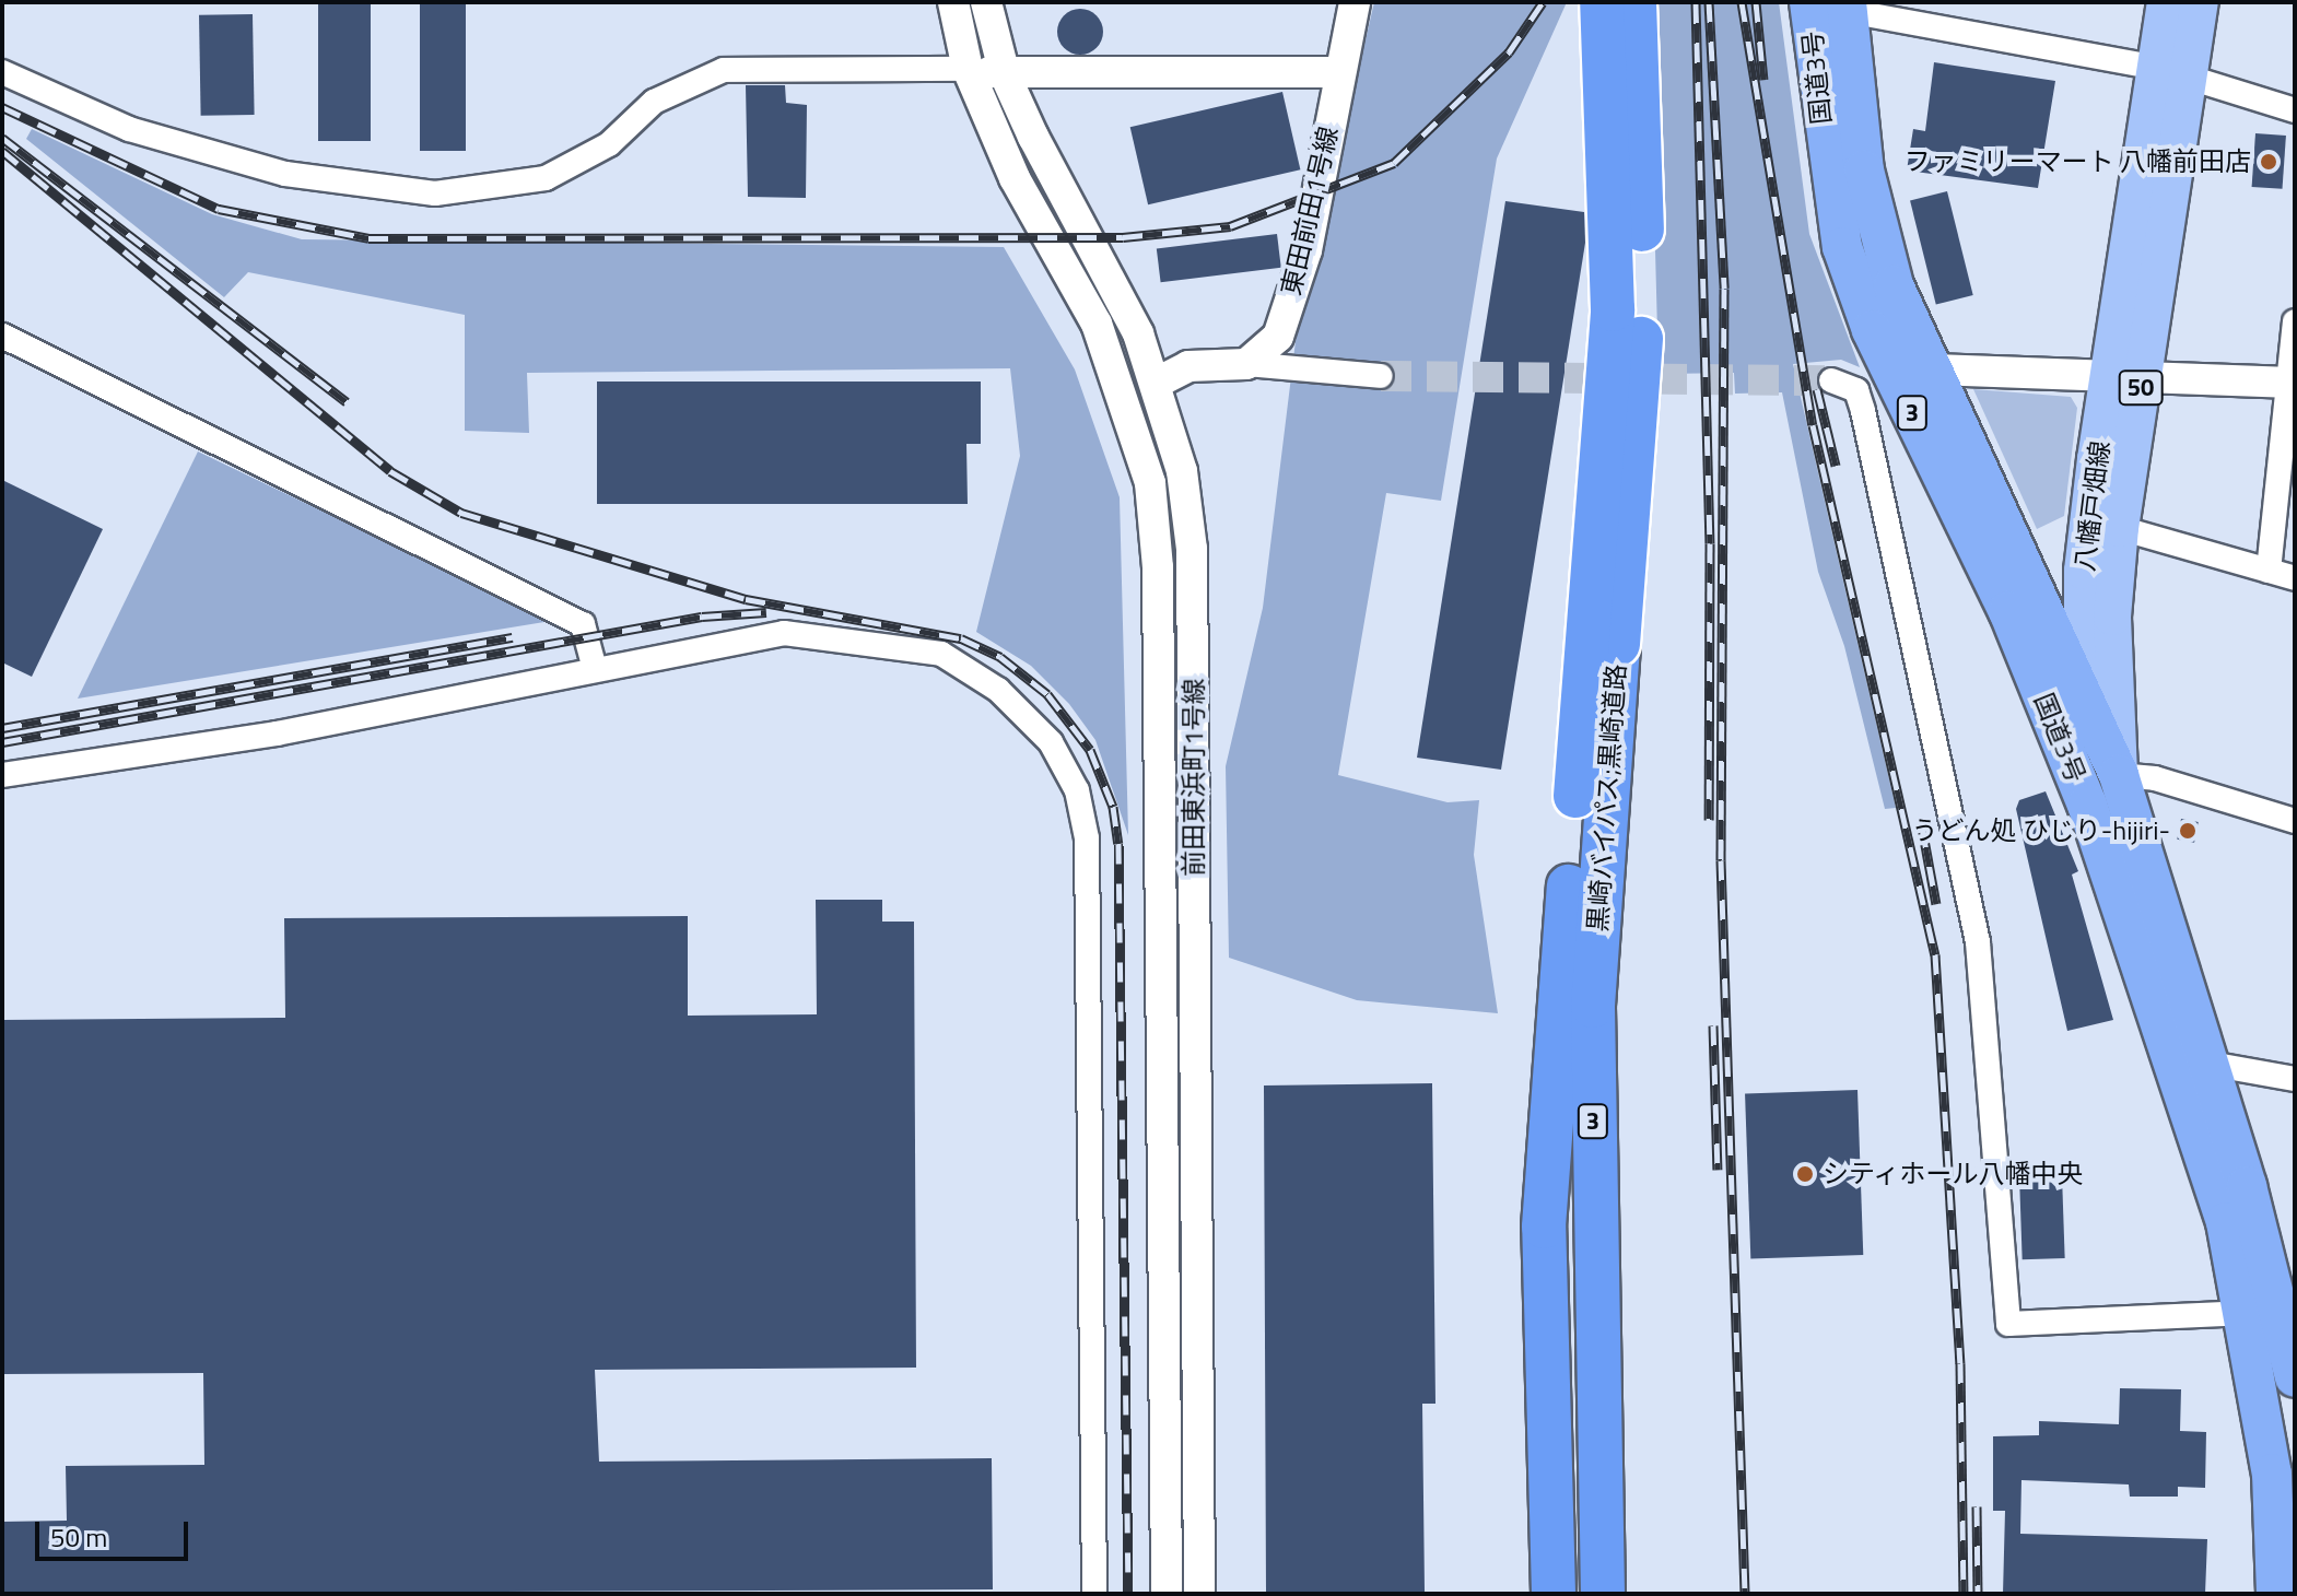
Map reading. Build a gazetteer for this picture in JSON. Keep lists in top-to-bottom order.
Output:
{
  "streets": {
    "highway": ["国道3号", "3", "黒崎バイパス;黒崎道路"],
    "main road": ["50", "八幡戸畑線"],
    "street": ["東田前田1号線", "前田東浜町1号線"]
  },
  "crossings": [
    ["国道3号", "八幡戸畑線"]
  ],
  "places": ["ファミリーマート 八幡前田店", "うどん処 ひじり-hijiri-", "シティホール八幡中央"],
  "scale_bar": "50 m"
}
